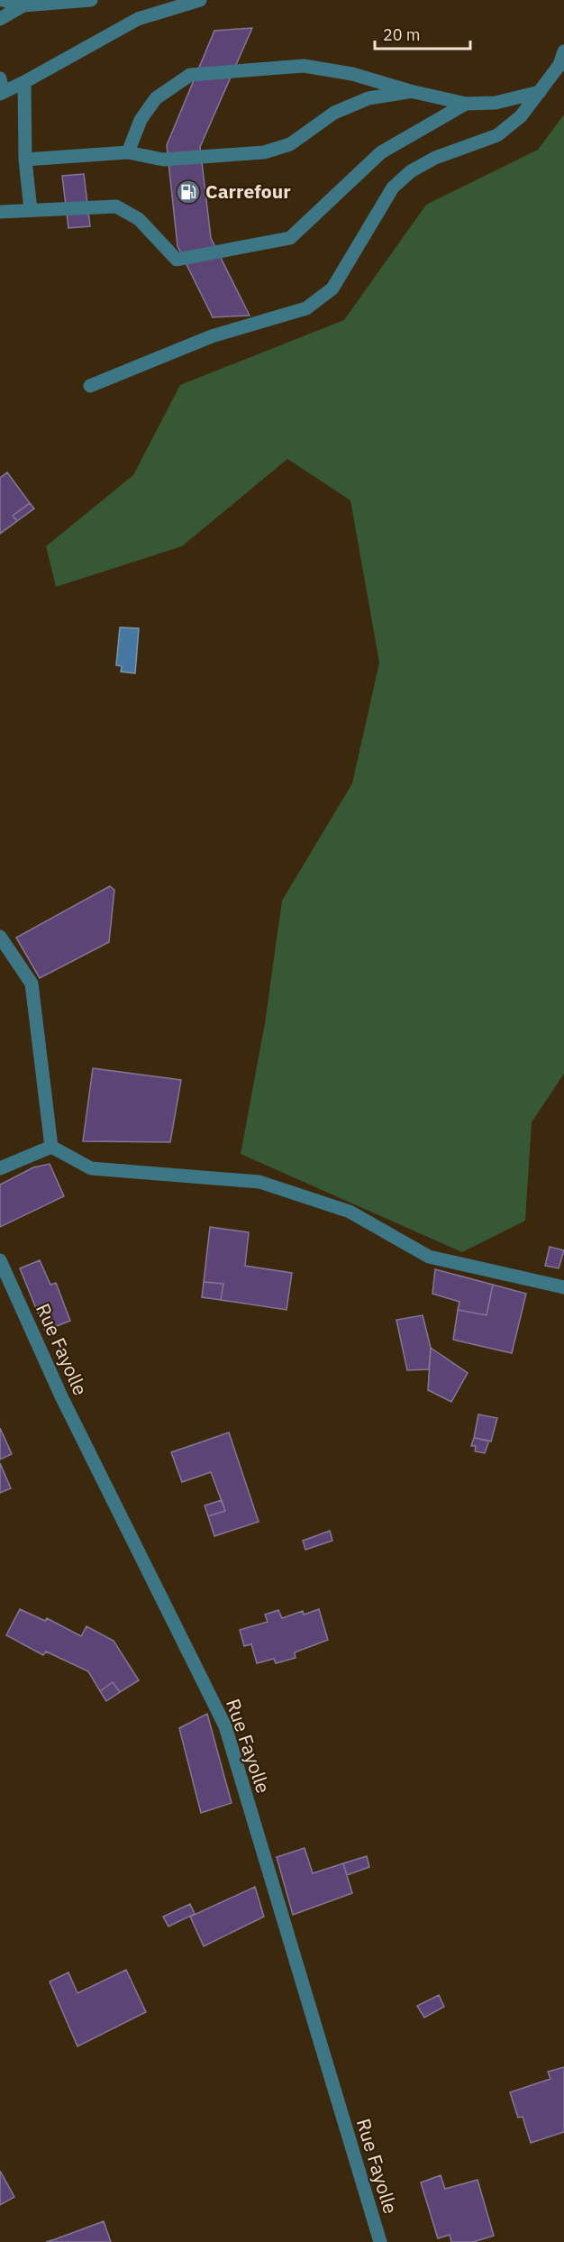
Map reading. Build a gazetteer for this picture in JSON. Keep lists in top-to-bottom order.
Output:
{
  "streets": {
    "street": ["Rue Fayolle"]
  },
  "places": {
    "fuel station": ["Carrefour"]
  },
  "scale_bar": "20 m"
}
